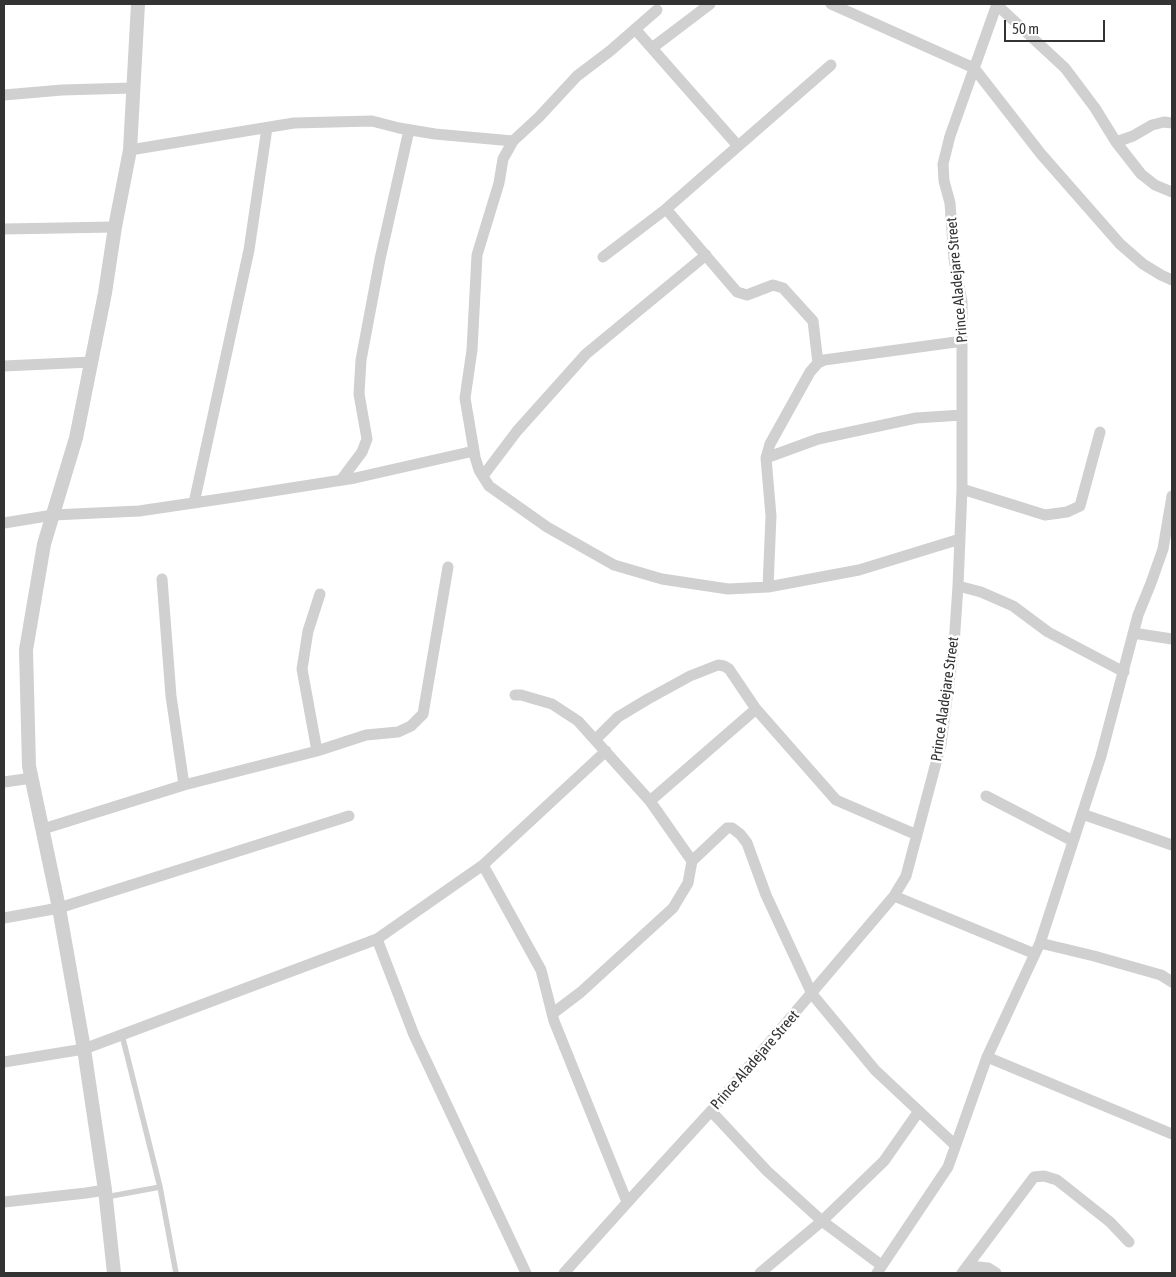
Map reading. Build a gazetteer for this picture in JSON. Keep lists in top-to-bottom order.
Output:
{
  "streets": {
    "street": ["Prince Aladejare Street"]
  },
  "scale_bar": "50 m"
}
